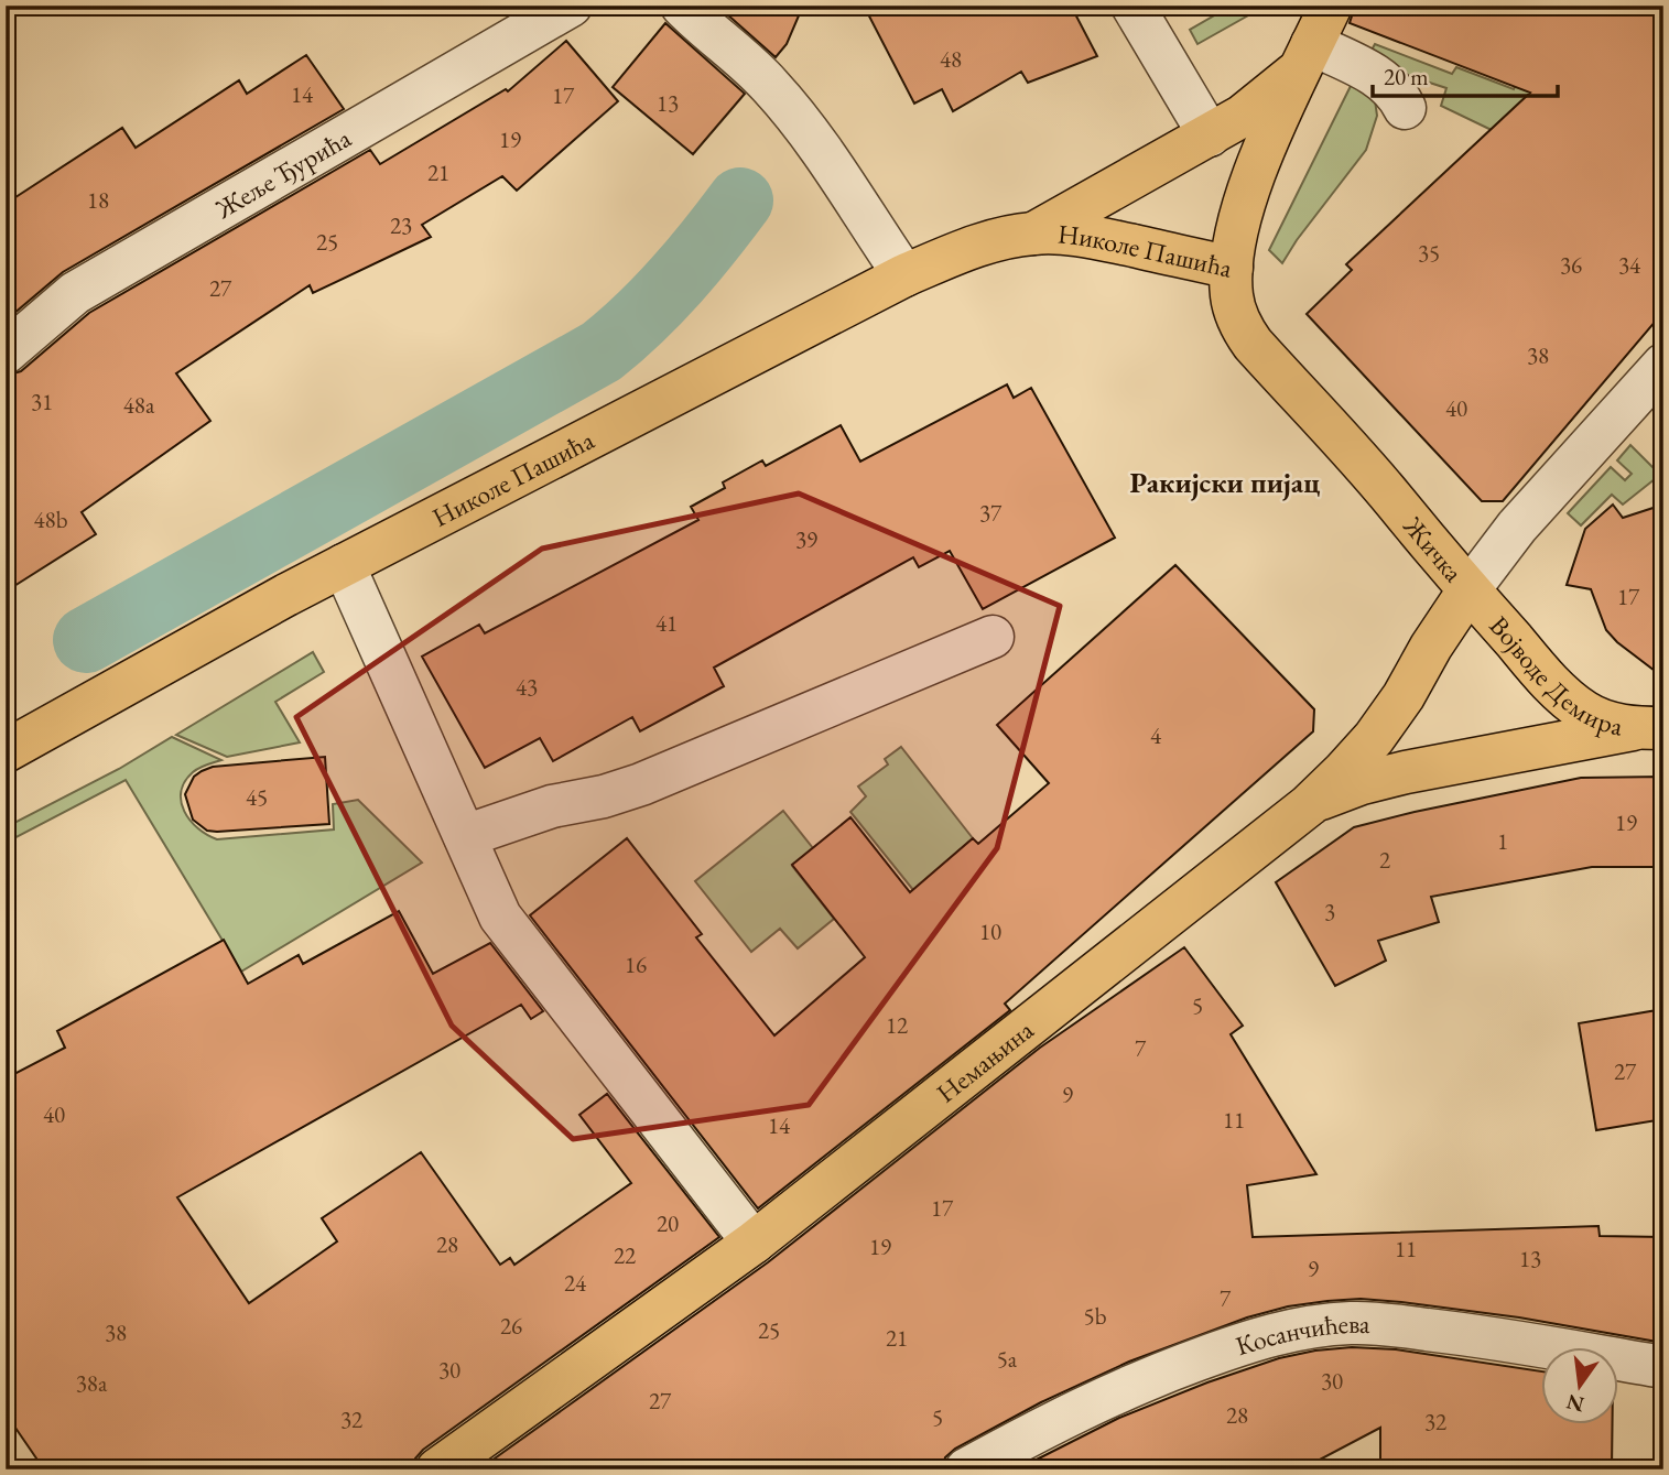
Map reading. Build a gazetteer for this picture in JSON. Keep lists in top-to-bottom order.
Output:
{
  "streets": {
    "main road": [
      "Николе Пашића",
      "Жичка",
      "Војводе Демира",
      "Немањина"
    ],
    "street": ["Жеље Ђурића", "Косанчићева"]
  },
  "crossings": [
    ["Николе Пашића", "Жичка"],
    ["Жичка", "Војводе Демира"],
    ["Жичка", "Немањина"],
    ["Војводе Демира", "Немањина"]
  ],
  "districts": ["Ракијски пијац"],
  "house_numbers": [
    "48",
    "14",
    "17",
    "13",
    "19",
    "21",
    "18",
    "23",
    "25",
    "35",
    "36",
    "34",
    "27",
    "38",
    "31",
    "48a",
    "40",
    "37",
    "48b",
    "39",
    "17",
    "41",
    "43",
    "4",
    "45",
    "19",
    "1",
    "2",
    "3",
    "10",
    "16",
    "5",
    "12",
    "7",
    "27",
    "9",
    "40",
    "11",
    "14",
    "17",
    "20",
    "28",
    "19",
    "11",
    "22",
    "13",
    "9",
    "24",
    "7",
    "5b",
    "26",
    "25",
    "38",
    "21",
    "5a",
    "30",
    "30",
    "38a",
    "27",
    "28",
    "5",
    "32",
    "32"
  ],
  "scale_bar": "20 m",
  "north": "bottom"
}
